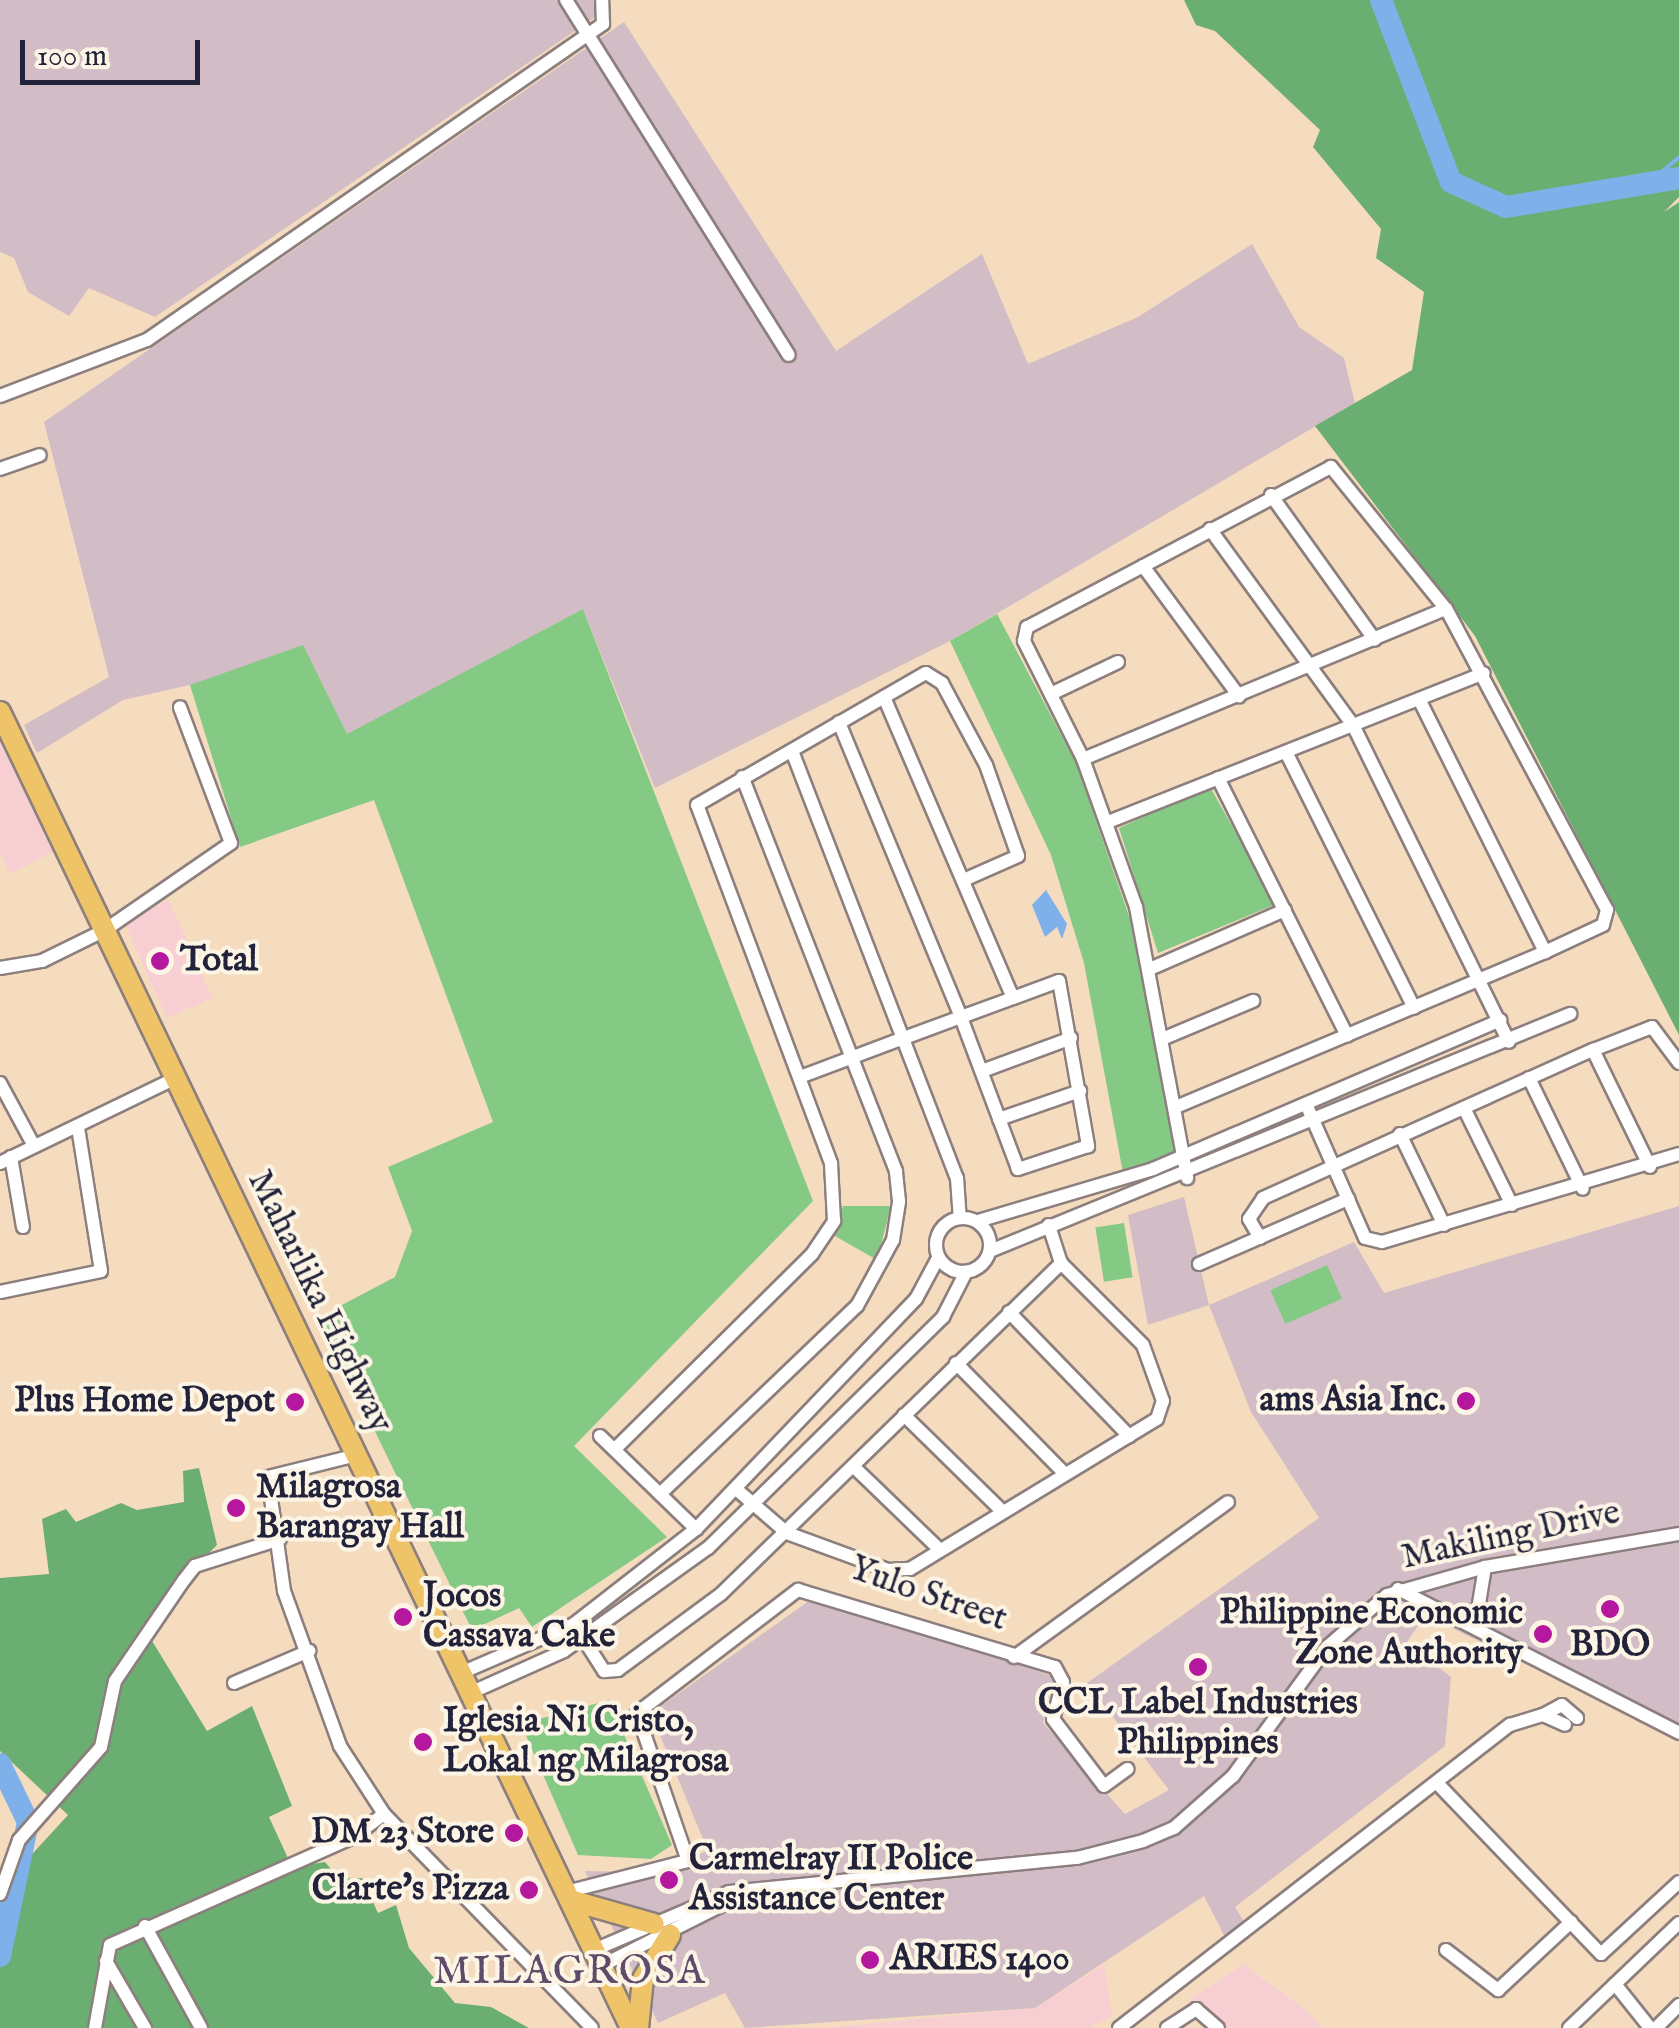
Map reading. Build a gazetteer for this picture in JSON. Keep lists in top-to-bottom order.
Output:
{
  "streets": {
    "highway": ["Maharlika Highway"],
    "street": ["Makiling Drive", "Yulo Street"]
  },
  "crossings": [
    ["Maharlika Highway", "Makiling Drive"],
    ["Maharlika Highway", "Yulo Street"]
  ],
  "districts": ["MILAGROSA"],
  "places": [
    "Total",
    "ams Asia Inc.",
    "Plus Home Depot",
    "Milagrosa Barangay Hall",
    "BDO",
    "Jocos Cassava Cake",
    "Philippine Economic Zone Authority",
    "CCL Label Industries Philippines",
    "Iglesia Ni Cristo, Lokal ng Milagrosa",
    "DM 23 Store",
    "Carmelray II Police Assistance Center",
    "Clarte's Pizza",
    "ARIES 1400"
  ],
  "scale_bar": "100 m"
}
